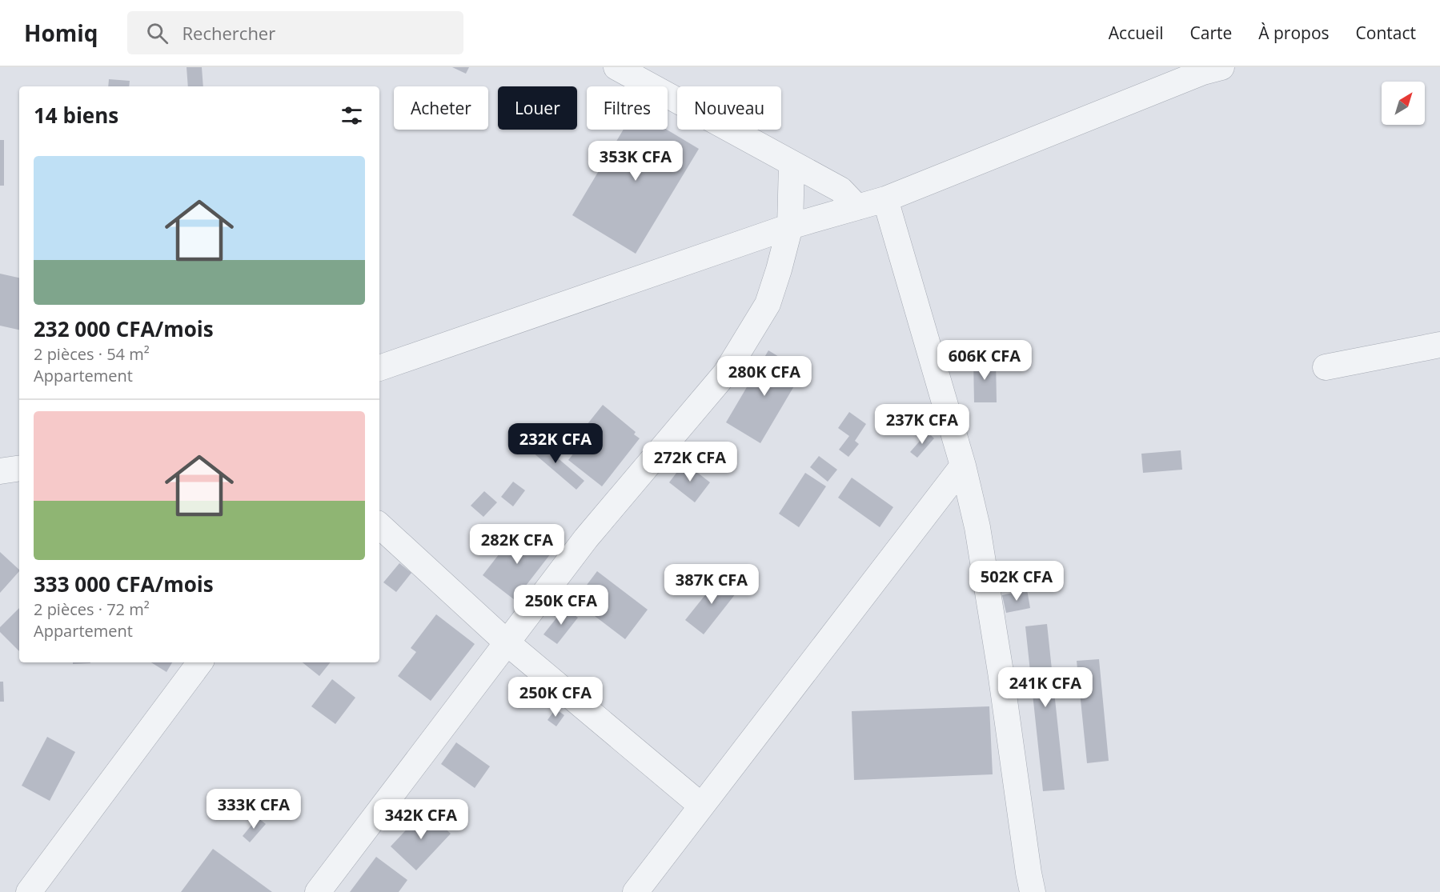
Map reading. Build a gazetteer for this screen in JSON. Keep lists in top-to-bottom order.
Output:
{
  "north": "top right",
  "page": {
    "header": "Homiq",
    "search": "Rechercher",
    "nav": [
      "Accueil",
      "Carte",
      "À propos",
      "Contact"
    ],
    "chip": [
      "Acheter",
      "Louer",
      "Filtres",
      "Nouveau"
    ],
    "heading": "14 biens",
    "price": [
      "353K CFA",
      "606K CFA",
      "280K CFA",
      "237K CFA",
      "232K CFA",
      "272K CFA",
      "282K CFA",
      "502K CFA",
      "387K CFA",
      "250K CFA",
      "241K CFA",
      "250K CFA",
      "333K CFA",
      "342K CFA"
    ],
    "list": [
      {
        "name": "232 000 CFA/mois",
        "note": "2 pièces · 54 m² · Appartement"
      },
      {
        "name": "333 000 CFA/mois",
        "note": "2 pièces · 72 m² · Appartement"
      }
    ]
  }
}
